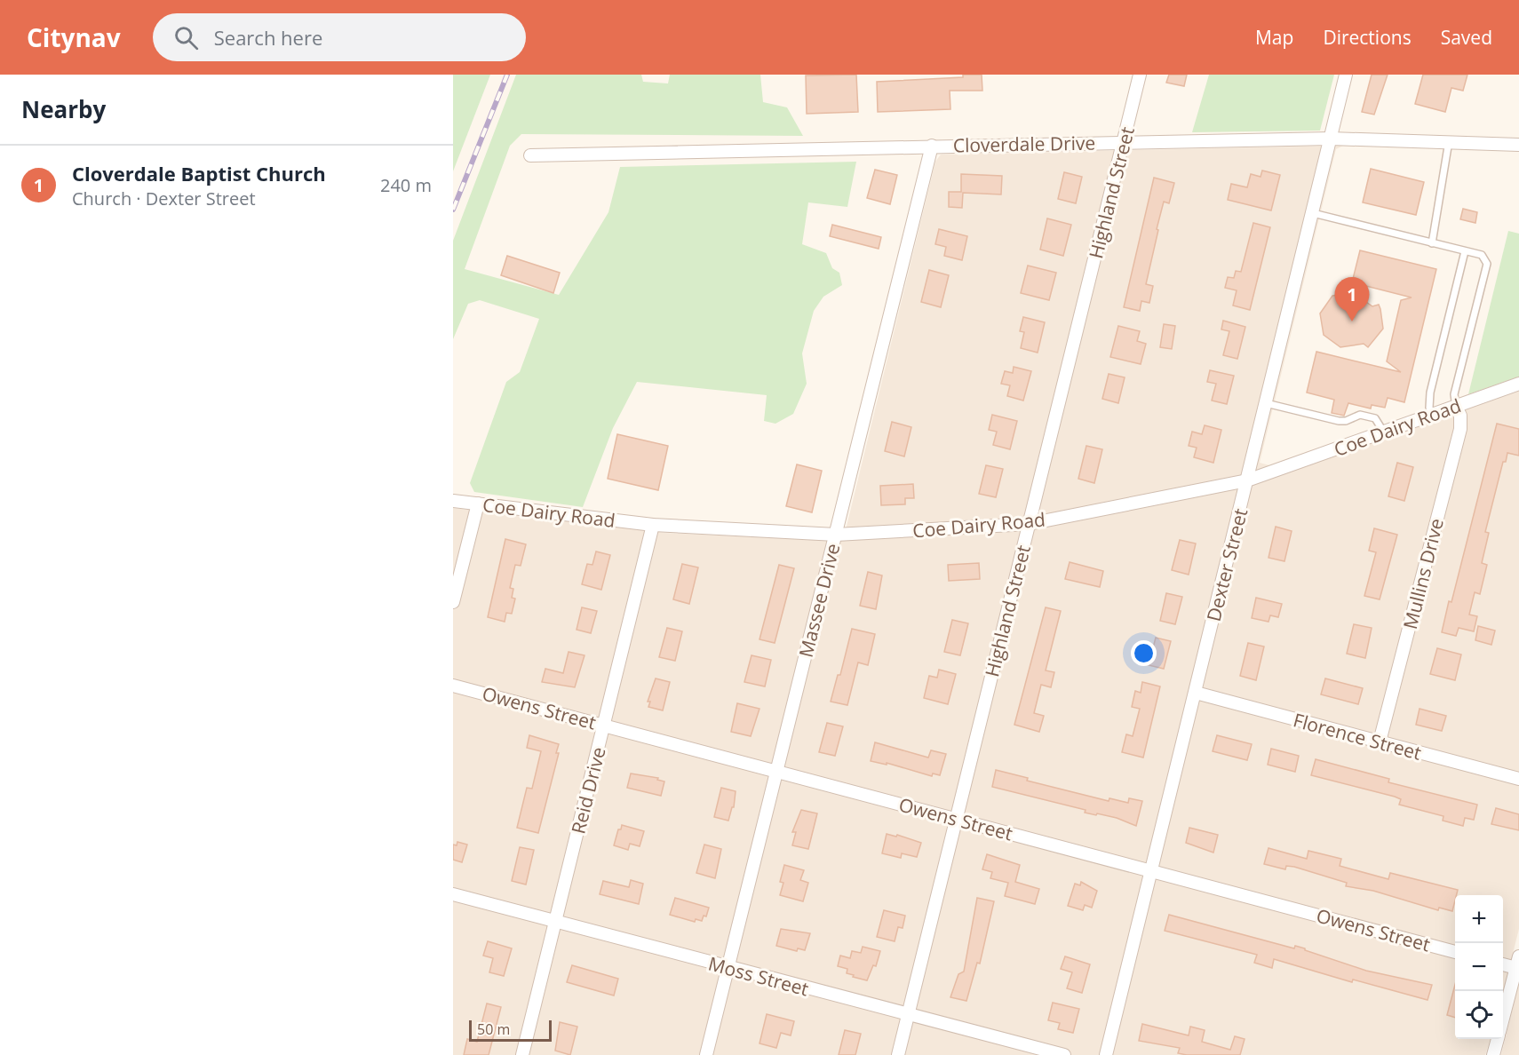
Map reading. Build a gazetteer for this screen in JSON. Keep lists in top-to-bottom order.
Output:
{
  "streets": {
    "street": [
      "Cloverdale Drive",
      "Highland Street",
      "Coe Dairy Road",
      "Dexter Street",
      "Mullins Drive",
      "Massee Drive",
      "Owens Street",
      "Florence Street",
      "Reid Drive",
      "Moss Street"
    ]
  },
  "crossings": [
    ["Cloverdale Drive", "Highland Street"],
    ["Cloverdale Drive", "Dexter Street"],
    ["Cloverdale Drive", "Massee Drive"],
    ["Highland Street", "Coe Dairy Road"],
    ["Highland Street", "Owens Street"],
    ["Highland Street", "Moss Street"],
    ["Coe Dairy Road", "Dexter Street"],
    ["Coe Dairy Road", "Mullins Drive"],
    ["Coe Dairy Road", "Massee Drive"],
    ["Coe Dairy Road", "Reid Drive"],
    ["Dexter Street", "Owens Street"],
    ["Dexter Street", "Florence Street"],
    ["Mullins Drive", "Florence Street"],
    ["Massee Drive", "Owens Street"],
    ["Massee Drive", "Moss Street"],
    ["Owens Street", "Reid Drive"],
    ["Reid Drive", "Moss Street"]
  ],
  "scale_bar": "50 m",
  "page": {
    "header": "Citynav",
    "search": "Search here",
    "nav": ["Map", "Directions", "Saved"],
    "heading": "Nearby",
    "list": [
      {
        "mark": "1",
        "name": "Cloverdale Baptist Church",
        "note": "Church · Dexter Street",
        "value": "240 m"
      }
    ],
    "pins": "1",
    "map_buttons": ["+", "−"],
    "scale": "50 m"
  }
}
